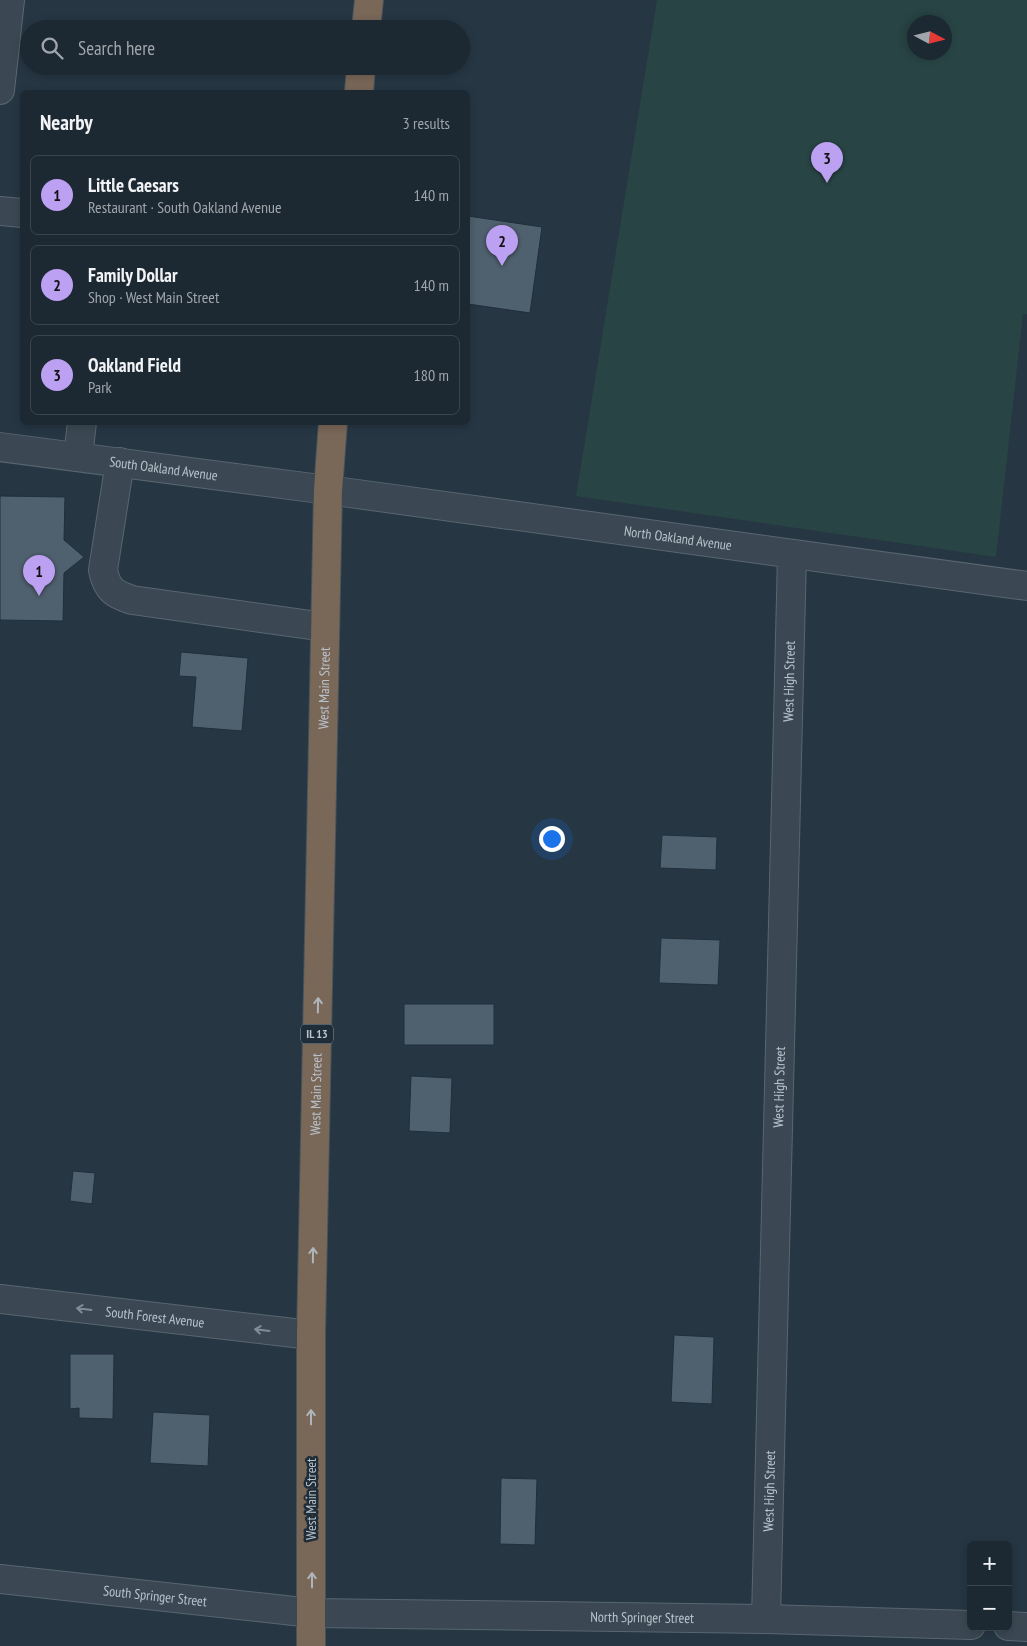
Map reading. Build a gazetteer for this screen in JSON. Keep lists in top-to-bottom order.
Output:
{
  "streets": {
    "highway": ["West Main Street", "IL 13"],
    "street": [
      "South Oakland Avenue",
      "North Oakland Avenue",
      "West High Street",
      "South Forest Avenue",
      "South Springer Street",
      "North Springer Street"
    ]
  },
  "crossings": [
    ["South Oakland Avenue", "North Oakland Avenue"],
    ["South Oakland Avenue", "West Main Street"],
    ["North Oakland Avenue", "West High Street"],
    ["North Oakland Avenue", "West Main Street"],
    ["West High Street", "North Springer Street"],
    ["West Main Street", "South Forest Avenue"],
    ["West Main Street", "South Springer Street"],
    ["West Main Street", "North Springer Street"],
    ["South Springer Street", "North Springer Street"]
  ],
  "one_way": ["West Main Street", "South Forest Avenue"],
  "north": "right",
  "page": {
    "search": "Search here",
    "heading": ["Nearby", "3 results"],
    "pins": ["3", "2", "1"],
    "list": [
      {
        "mark": "1",
        "name": "Little Caesars",
        "note": "Restaurant · South Oakland Avenue",
        "value": "140 m"
      },
      {
        "mark": "2",
        "name": "Family Dollar",
        "note": "Shop · West Main Street",
        "value": "140 m"
      },
      {
        "mark": "3",
        "name": "Oakland Field",
        "note": "Park",
        "value": "180 m"
      }
    ],
    "map_buttons": ["+", "−"]
  }
}
